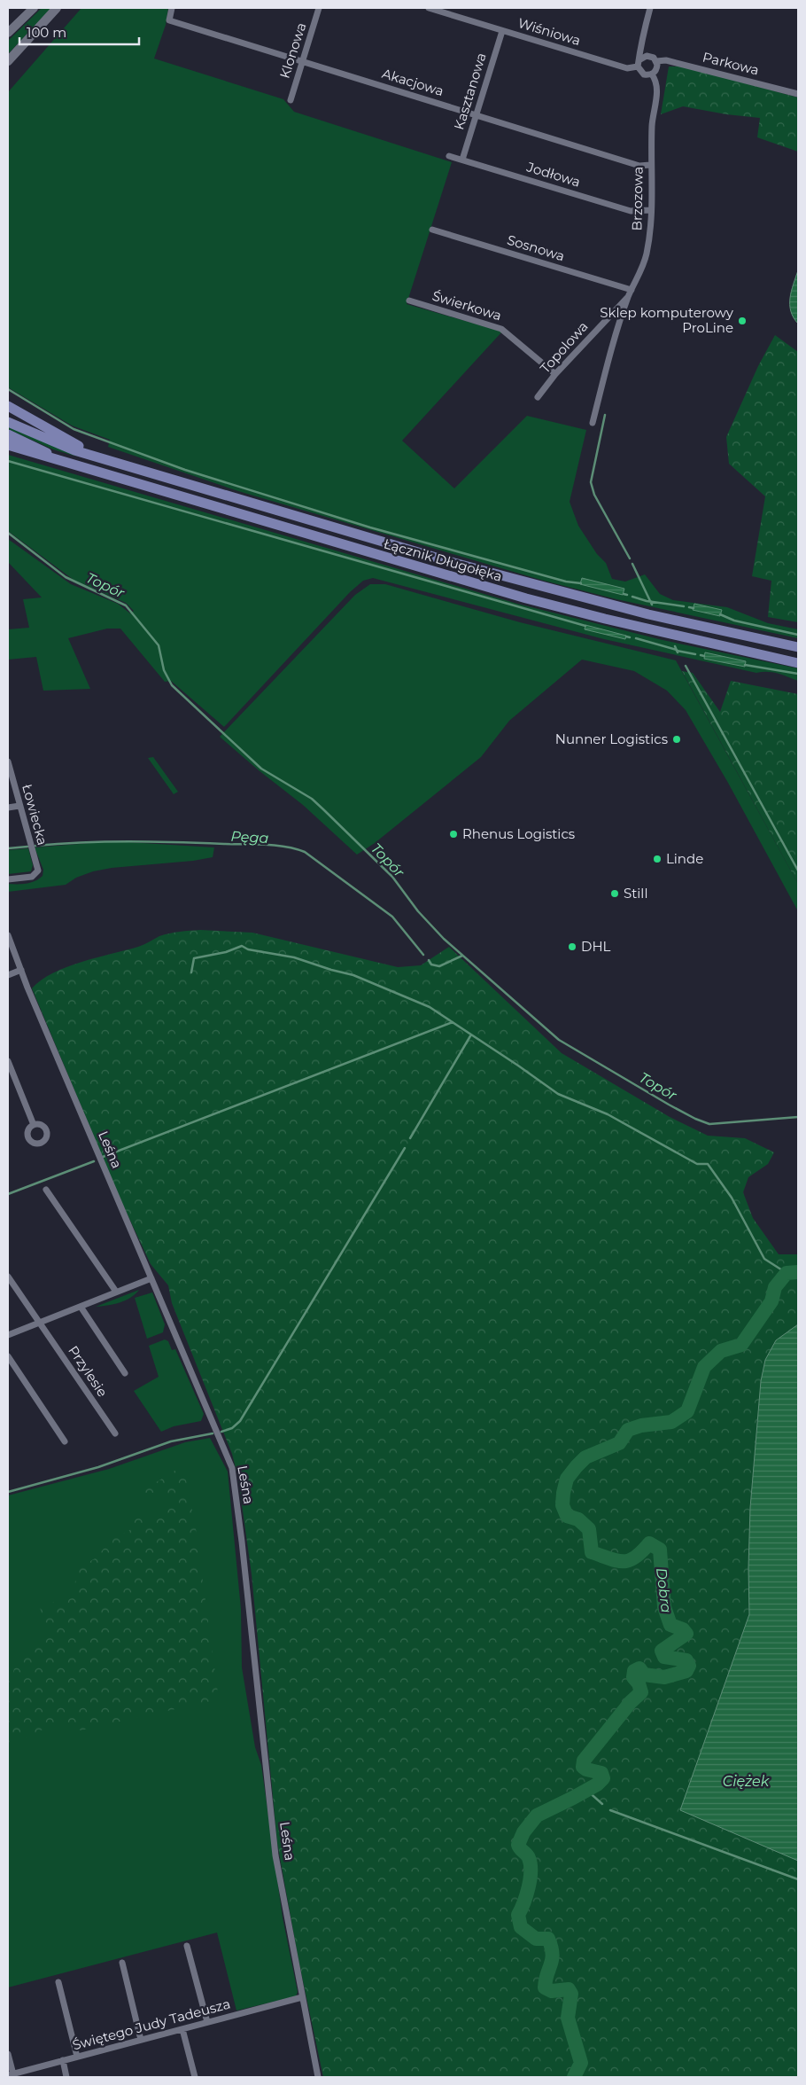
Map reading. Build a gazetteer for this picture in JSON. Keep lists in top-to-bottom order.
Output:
{
  "streets": {
    "main road": ["Łącznik Długołęka"],
    "street": [
      "Wiśniowa",
      "Klonowa",
      "Parkowa",
      "Akacjowa",
      "Kasztanowa",
      "Jodłowa",
      "Brzozowa",
      "Sosnowa",
      "Świerkowa",
      "Topolowa",
      "Łowiecka",
      "Leśna",
      "Przylesie",
      "Świętego Judy Tadeusza"
    ]
  },
  "crossings": [
    ["Wiśniowa", "Parkowa"],
    ["Wiśniowa", "Kasztanowa"],
    ["Wiśniowa", "Brzozowa"],
    ["Klonowa", "Akacjowa"],
    ["Parkowa", "Brzozowa"],
    ["Akacjowa", "Kasztanowa"],
    ["Akacjowa", "Brzozowa"],
    ["Kasztanowa", "Jodłowa"],
    ["Jodłowa", "Brzozowa"],
    ["Brzozowa", "Sosnowa"],
    ["Brzozowa", "Topolowa"],
    ["Sosnowa", "Topolowa"],
    ["Świerkowa", "Topolowa"],
    ["Leśna", "Świętego Judy Tadeusza"]
  ],
  "water": [
    "Topór",
    "Pęga",
    "Dobra",
    "Ciężek"
  ],
  "places": [
    "Sklep komputerowy ProLine",
    "Nunner Logistics",
    "Rhenus Logistics",
    "Linde",
    "Still",
    "DHL"
  ],
  "scale_bar": "100 m"
}
